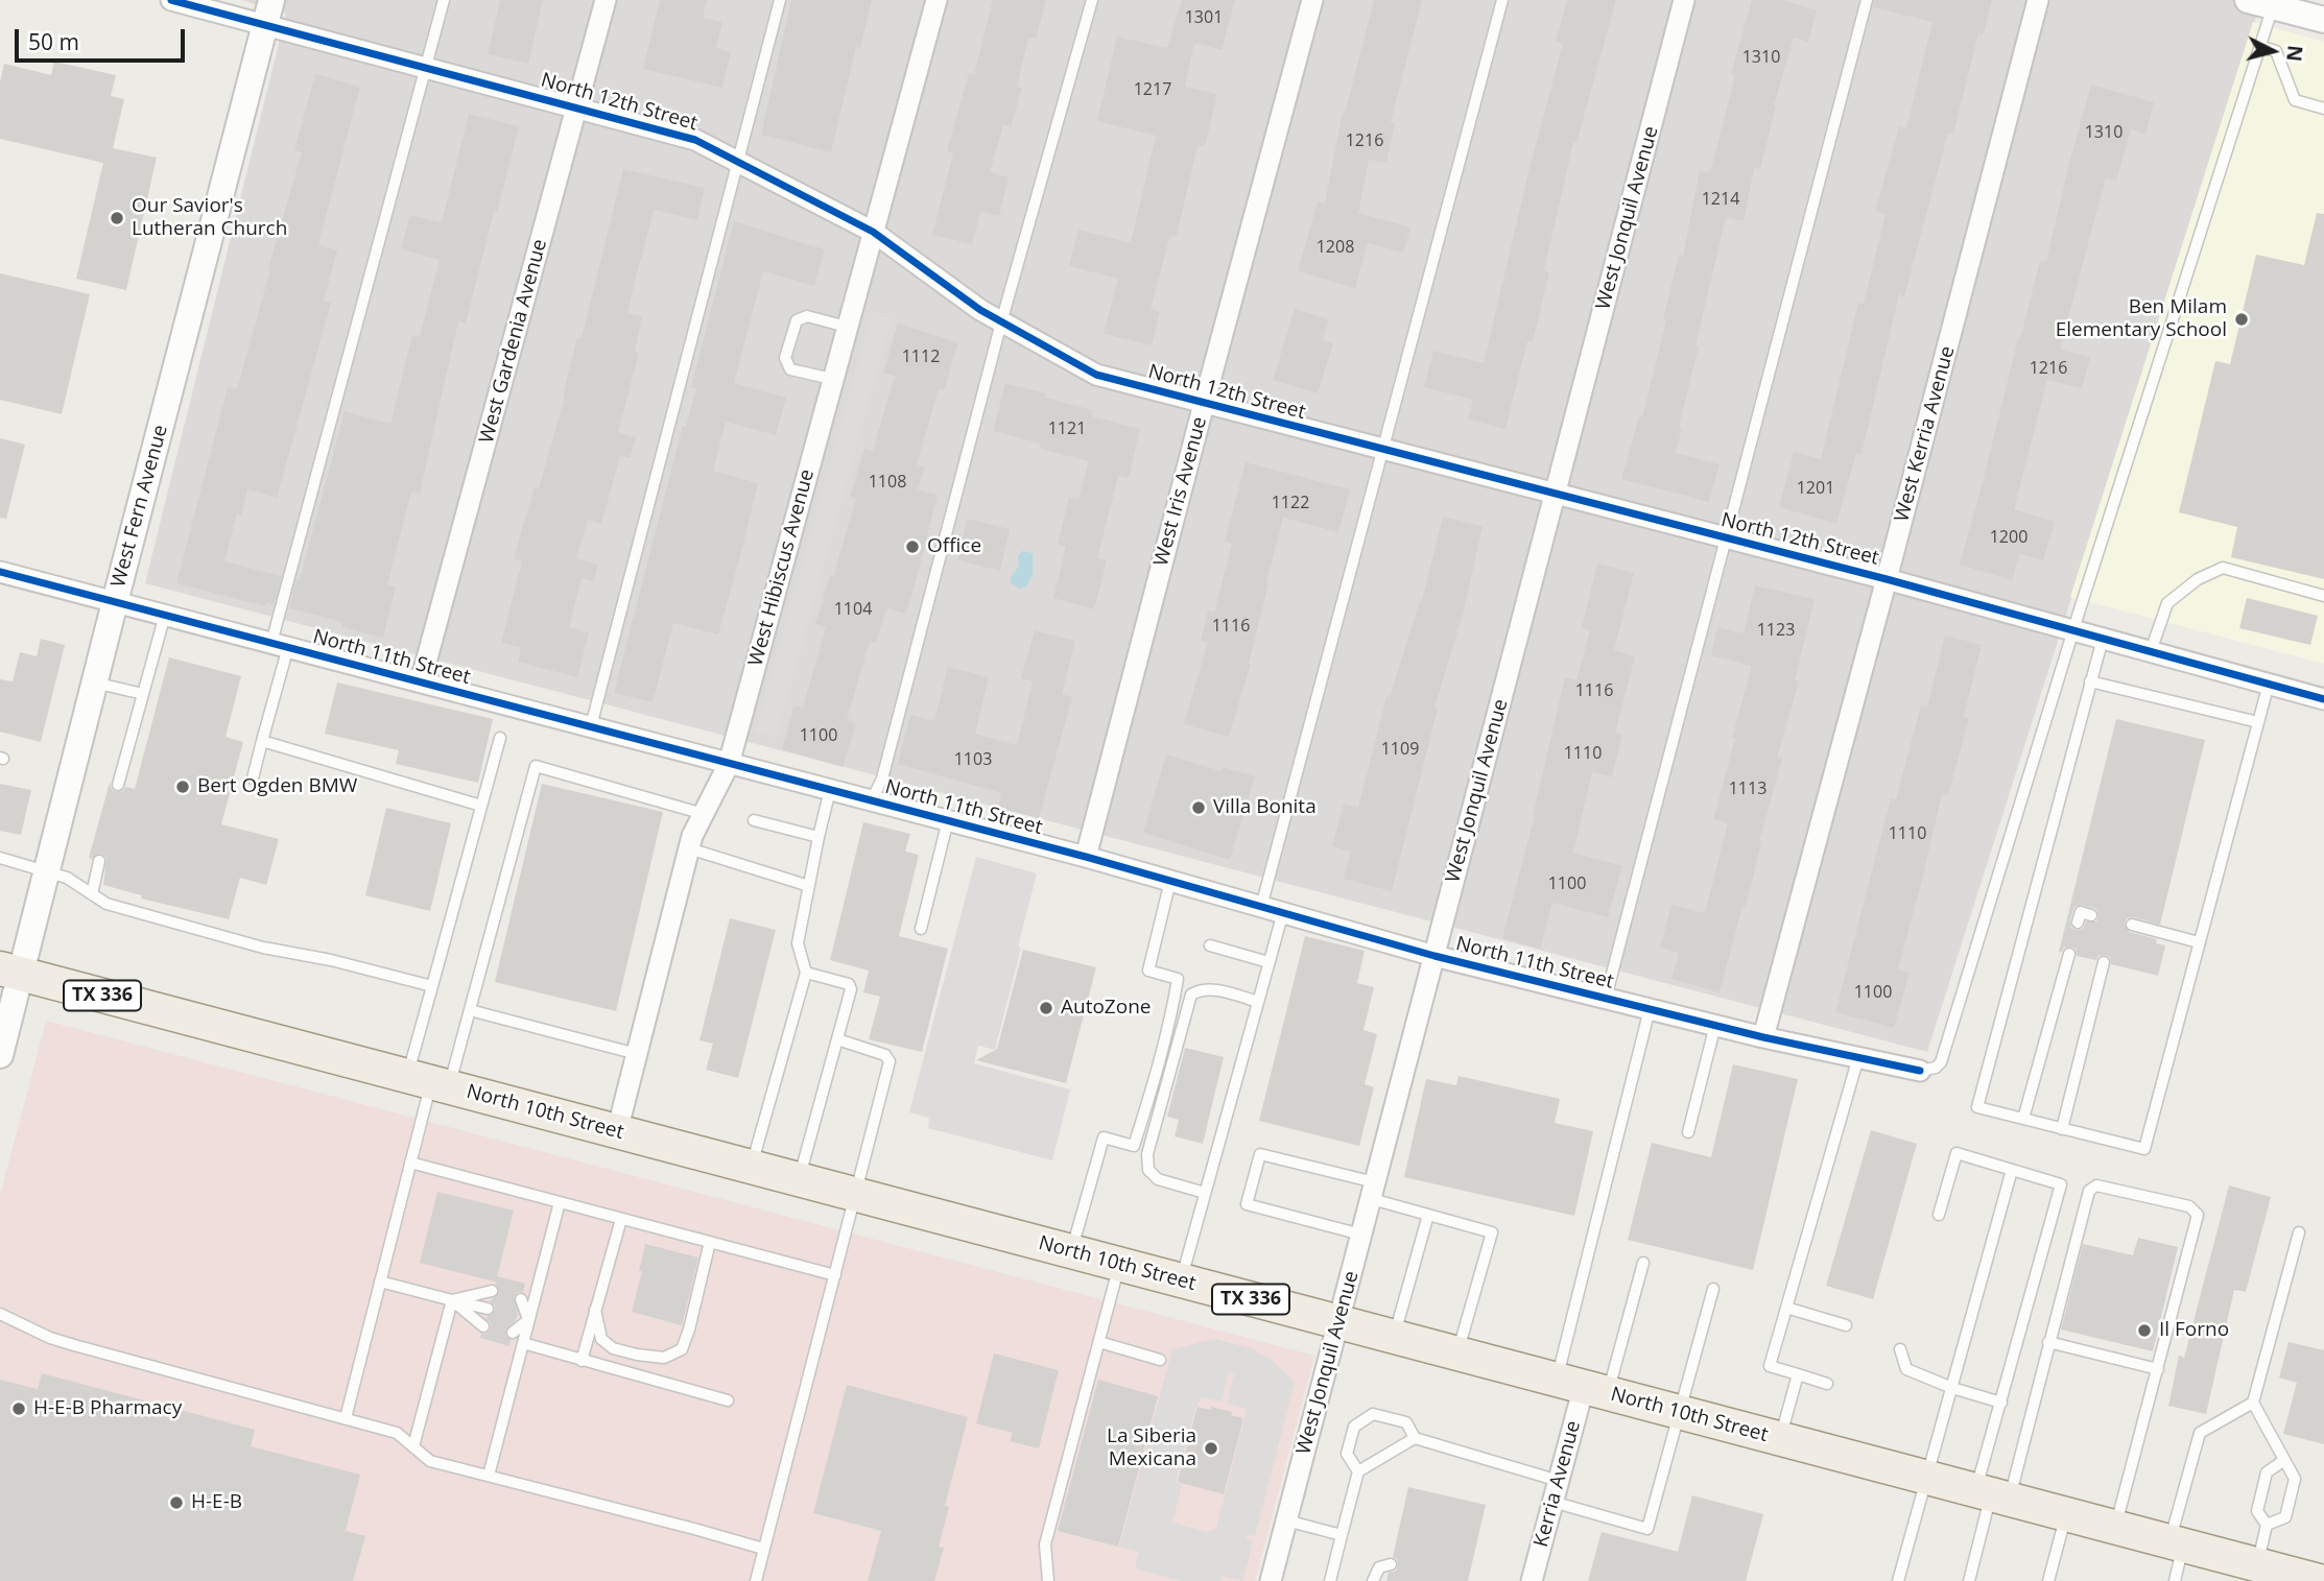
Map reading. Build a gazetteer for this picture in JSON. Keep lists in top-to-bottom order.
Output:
{
  "streets": {
    "main road": ["TX 336", "North 10th Street"],
    "street": [
      "North 12th Street",
      "West Jonquil Avenue",
      "West Gardenia Avenue",
      "West Kerria Avenue",
      "West Iris Avenue",
      "West Fern Avenue",
      "West Hibiscus Avenue",
      "North 11th Street",
      "Kerria Avenue"
    ]
  },
  "crossings": [
    ["North 12th Street", "West Jonquil Avenue"],
    ["North 12th Street", "West Gardenia Avenue"],
    ["North 12th Street", "West Kerria Avenue"],
    ["North 12th Street", "West Iris Avenue"],
    ["North 12th Street", "West Fern Avenue"],
    ["North 12th Street", "West Hibiscus Avenue"],
    ["West Jonquil Avenue", "North 11th Street"],
    ["West Jonquil Avenue", "North 10th Street"],
    ["West Gardenia Avenue", "North 11th Street"],
    ["West Kerria Avenue", "North 11th Street"],
    ["West Iris Avenue", "North 11th Street"],
    ["West Fern Avenue", "North 11th Street"],
    ["West Fern Avenue", "North 10th Street"],
    ["West Hibiscus Avenue", "North 11th Street"],
    ["West Hibiscus Avenue", "North 10th Street"],
    ["North 10th Street", "Kerria Avenue"]
  ],
  "places": [
    "Our Savior's Lutheran Church",
    "Ben Milam Elementary School",
    "Office",
    "Bert Ogden BMW",
    "Villa Bonita",
    "AutoZone",
    "Il Forno",
    "H-E-B Pharmacy",
    "La Siberia Mexicana",
    "H-E-B"
  ],
  "house_numbers": [
    "1301",
    "1310",
    "1217",
    "1310",
    "1216",
    "1214",
    "1208",
    "1112",
    "1216",
    "1121",
    "1108",
    "1201",
    "1122",
    "1200",
    "1104",
    "1116",
    "1123",
    "1116",
    "1100",
    "1109",
    "1110",
    "1103",
    "1113",
    "1110",
    "1100",
    "1100"
  ],
  "scale_bar": "50 m",
  "north": "right"
}
